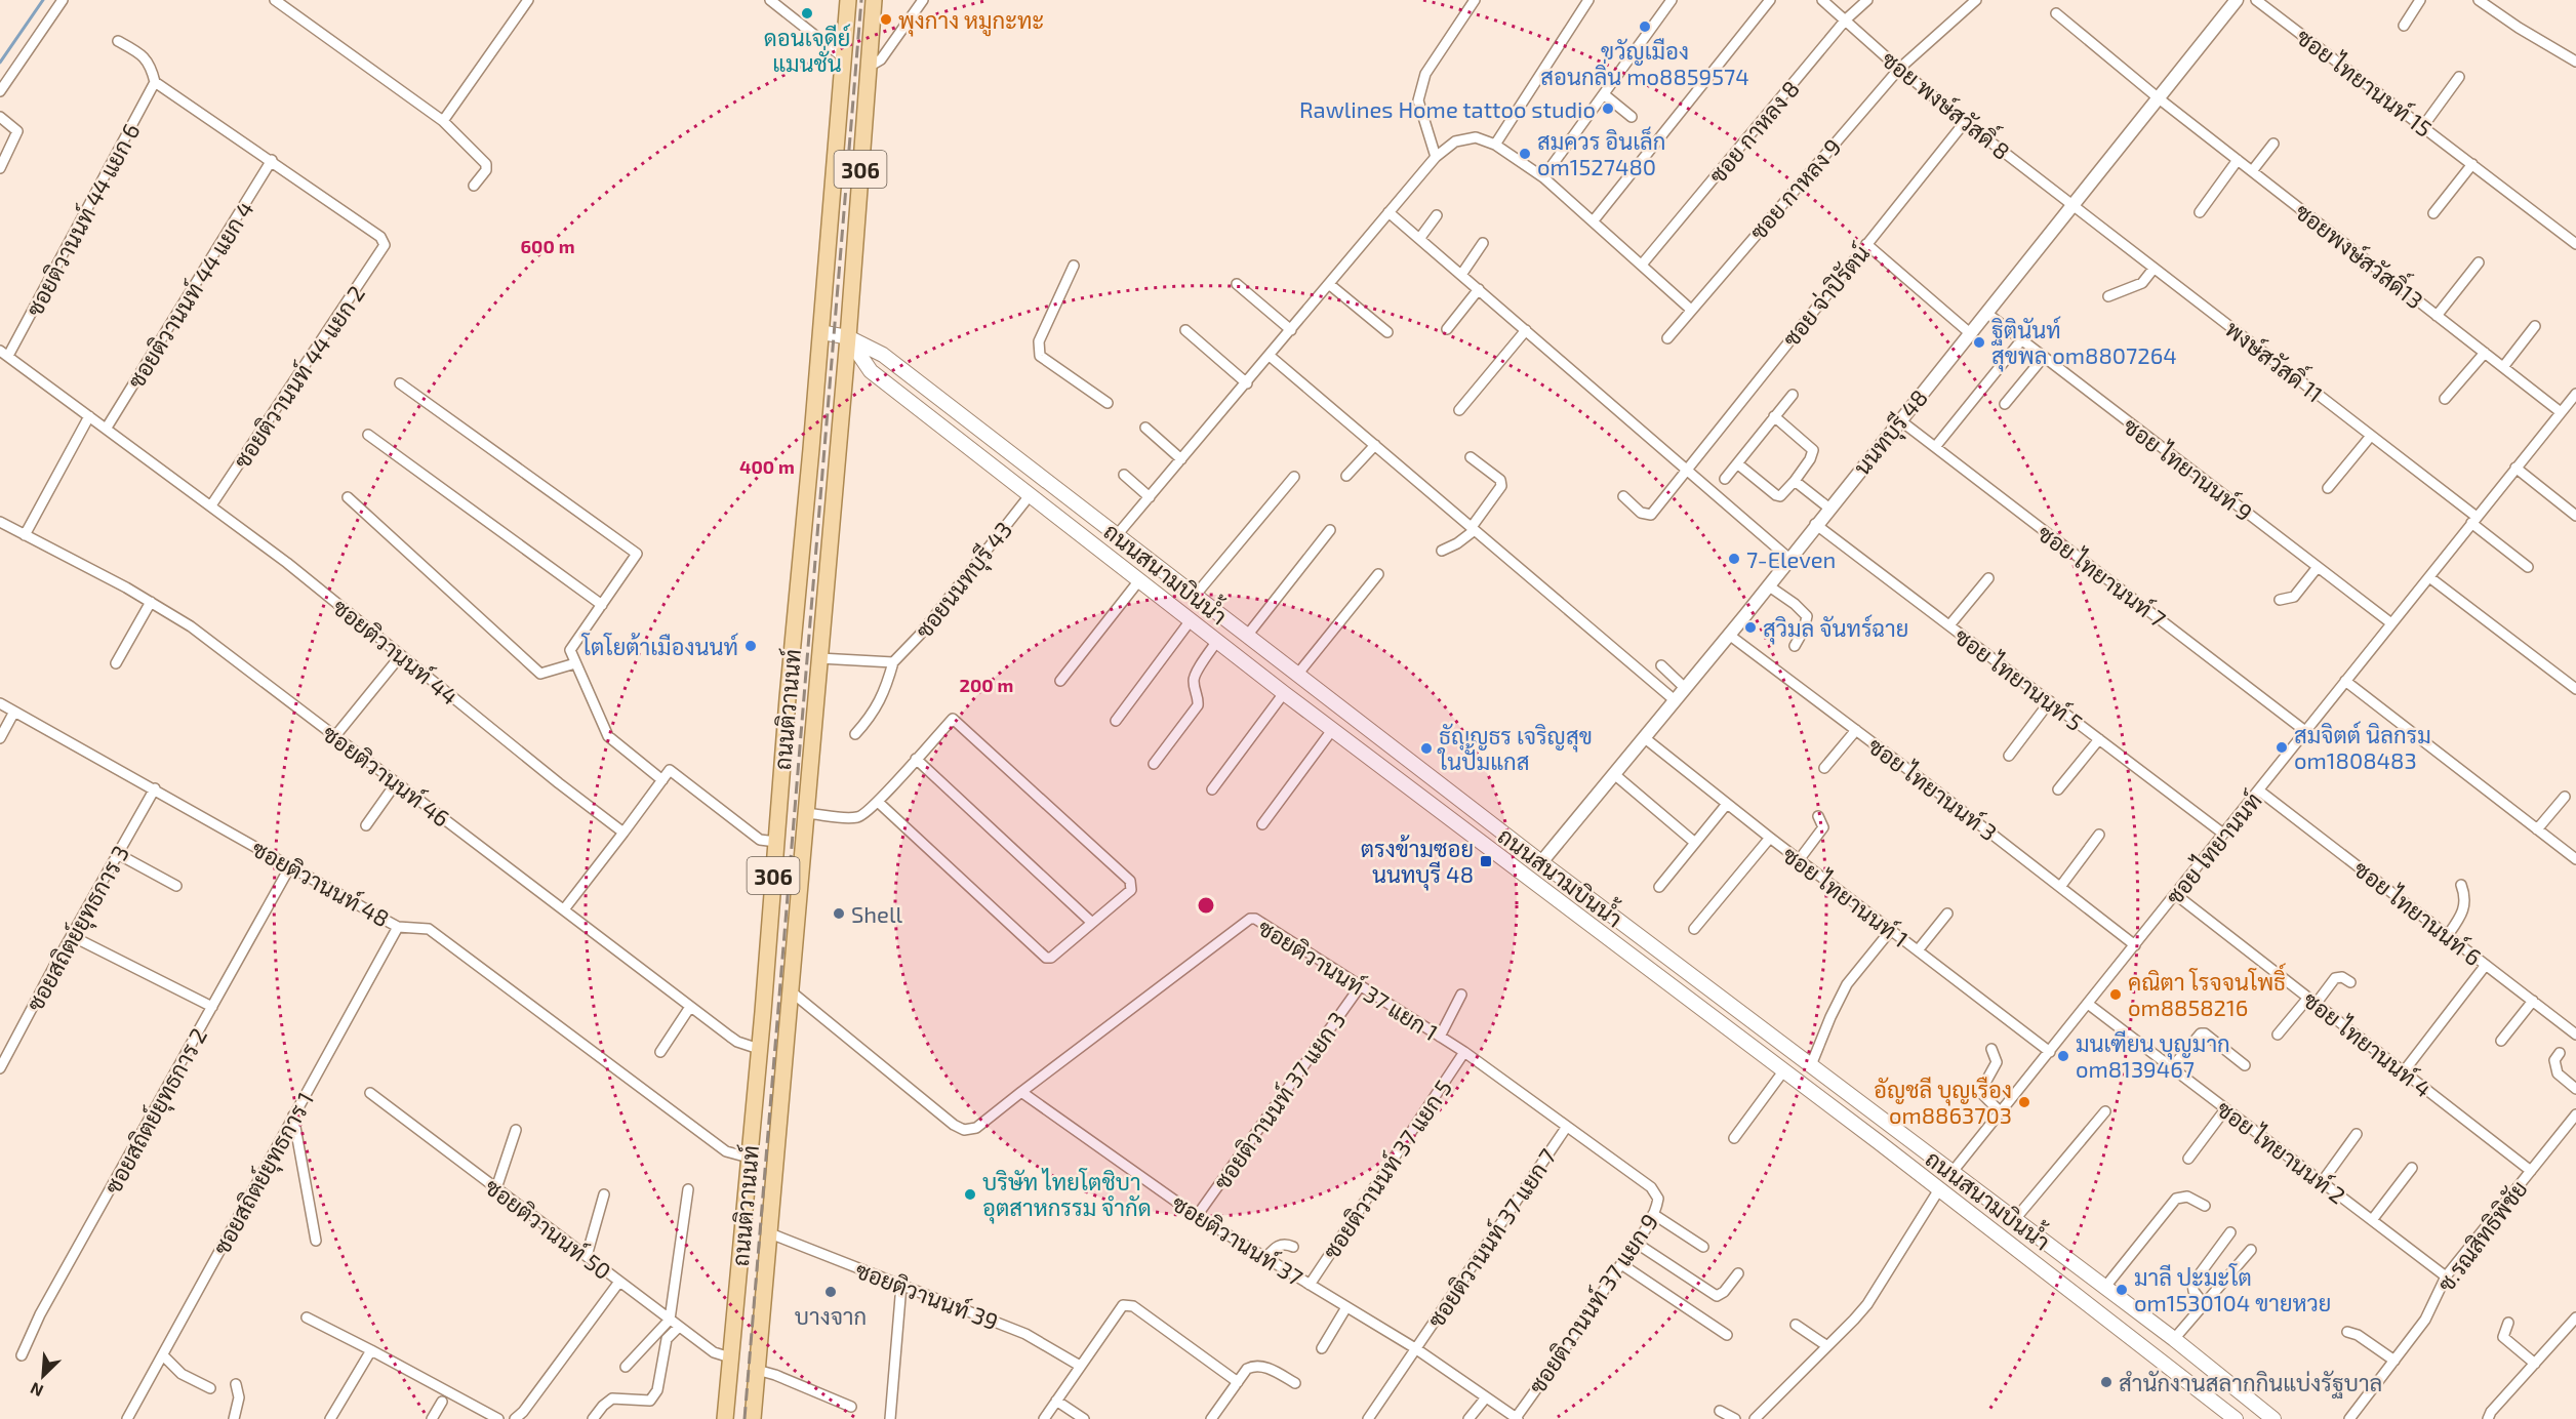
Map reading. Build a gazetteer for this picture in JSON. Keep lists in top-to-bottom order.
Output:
{
  "streets": {
    "main road": ["306", "ถนนสนามบินน้ำ", "ถนนติวานนท์"],
    "street": [
      "ซอย ไทยานนท์ 15",
      "ซอย พงษ์สวัสดิ์ 8",
      "ซอย กาหลง 8",
      "ซอย กาหลง 9",
      "ซอยติวานนท์ 44 แยก 6",
      "ซอยพงษ์สวัสดิ์13",
      "ซอยติวานนท์ 44 แยก 4",
      "ซอย จ่าปิรัตน์",
      "พงษ์สวัสดิ์ 11",
      "ซอยติวานนท์ 44 แยก 2",
      "นนทบุรี 48",
      "ซอย ไทยานนท์ 9",
      "ซอย ไทยานนท์ 7",
      "ซอยนนทบุรี 43",
      "ซอยติวานนท์ 44",
      "ซอย ไทยานนท์ 5",
      "ซอยติวานนท์ 46",
      "ซอย ไทยานนท์ 3",
      "ซอย ไทยานนท์",
      "ซอยติวานนท์ 48",
      "ซอย ไทยานนท์ 1",
      "ซอย ไทยานนท์ 6",
      "ซอยสถิตย์ยุทธการ 3",
      "ซอยติวานนท์ 37 แยก 1",
      "ซอย ไทยานนท์ 4",
      "ซอยติวานนท์ 37 แยก 3",
      "ซอยสถิตย์ยุทธการ 2",
      "ซอย ไทยานนท์ 2",
      "ซอยติวานนท์ 37 แยก 5",
      "ซอยสถิตย์ยุทธการ 1",
      "ซอยติวานนท์ 50",
      "ซ.รณสิทธิพิชัย",
      "ซอยติวานนท์ 37 แยก 7",
      "ซอยติวานนท์ 37",
      "ซอยติวานนท์ 39",
      "ซอยติวานนท์ 37 แยก 9"
    ]
  },
  "crossings": [
    ["ซอย พงษ์สวัสดิ์ 8", "ซอย กาหลง 8"],
    ["ซอย พงษ์สวัสดิ์ 8", "ซอย กาหลง 9"],
    ["ซอย พงษ์สวัสดิ์ 8", "ซอย จ่าปิรัตน์"],
    ["ซอย พงษ์สวัสดิ์ 8", "พงษ์สวัสดิ์ 11"],
    ["ซอย พงษ์สวัสดิ์ 8", "นนทบุรี 48"],
    ["ซอยติวานนท์ 44 แยก 6", "ซอยติวานนท์ 44"],
    ["ซอยพงษ์สวัสดิ์13", "นนทบุรี 48"],
    ["ซอยพงษ์สวัสดิ์13", "ซอย ไทยานนท์"],
    ["ซอยติวานนท์ 44 แยก 4", "ซอยติวานนท์ 44 แยก 2"],
    ["ซอยติวานนท์ 44 แยก 4", "ซอยติวานนท์ 44"],
    ["พงษ์สวัสดิ์ 11", "นนทบุรี 48"],
    ["พงษ์สวัสดิ์ 11", "ซอย ไทยานนท์"],
    ["ซอยติวานนท์ 44 แยก 2", "ซอยติวานนท์ 44"],
    ["นนทบุรี 48", "ซอย ไทยานนท์ 9"],
    ["นนทบุรี 48", "ถนนสนามบินน้ำ"],
    ["นนทบุรี 48", "ซอย ไทยานนท์ 7"],
    ["นนทบุรี 48", "ซอย ไทยานนท์ 5"],
    ["นนทบุรี 48", "ซอย ไทยานนท์ 3"],
    ["นนทบุรี 48", "ซอย ไทยานนท์ 1"],
    ["ซอย ไทยานนท์ 9", "ซอย ไทยานนท์"],
    ["ถนนสนามบินน้ำ", "ซอยนนทบุรี 43"],
    ["ถนนสนามบินน้ำ", "ถนนติวานนท์"],
    ["ถนนสนามบินน้ำ", "ซอย ไทยานนท์"],
    ["ซอย ไทยานนท์ 7", "ซอย ไทยานนท์"],
    ["ซอย ไทยานนท์ 5", "ซอย ไทยานนท์"],
    ["ถนนติวานนท์", "ซอยติวานนท์ 46"],
    ["ถนนติวานนท์", "ซอยติวานนท์ 48"],
    ["ถนนติวานนท์", "ซอยติวานนท์ 50"],
    ["ถนนติวานนท์", "ซอยติวานนท์ 39"],
    ["ซอย ไทยานนท์ 3", "ซอย ไทยานนท์"],
    ["ซอย ไทยานนท์", "ซอย ไทยานนท์ 1"],
    ["ซอย ไทยานนท์", "ซอย ไทยานนท์ 6"],
    ["ซอย ไทยานนท์", "ซอย ไทยานนท์ 4"],
    ["ซอย ไทยานนท์", "ซอย ไทยานนท์ 2"],
    ["ซอยติวานนท์ 48", "ซอยสถิตย์ยุทธการ 3"],
    ["ซอยติวานนท์ 48", "ซอยสถิตย์ยุทธการ 2"],
    ["ซอยติวานนท์ 48", "ซอยสถิตย์ยุทธการ 1"],
    ["ซอยติวานนท์ 37 แยก 1", "ซอยติวานนท์ 37 แยก 3"],
    ["ซอยติวานนท์ 37 แยก 1", "ซอยติวานนท์ 37 แยก 5"],
    ["ซอยติวานนท์ 37 แยก 1", "ซอยติวานนท์ 37 แยก 7"],
    ["ซอยติวานนท์ 37 แยก 1", "ซอยติวานนท์ 37"],
    ["ซอยติวานนท์ 37 แยก 1", "ซอยติวานนท์ 37 แยก 9"],
    ["ซอย ไทยานนท์ 4", "ซ.รณสิทธิพิชัย"],
    ["ซอยติวานนท์ 37 แยก 3", "ซอยติวานนท์ 37"],
    ["ซอย ไทยานนท์ 2", "ซ.รณสิทธิพิชัย"],
    ["ซอยติวานนท์ 37 แยก 5", "ซอยติวานนท์ 37"],
    ["ซอยติวานนท์ 37 แยก 7", "ซอยติวานนท์ 37"],
    ["ซอยติวานนท์ 37", "ซอยติวานนท์ 37 แยก 9"]
  ],
  "places": {
    "other": [
      "ดอนเจดีย์ แมนชั่น",
      "พุงกาง หมูกะทะ",
      "ขวัญเมือง สอนกลิ่น mo8859574",
      "Rawlines Home tattoo studio",
      "สมควร อินเล็ก om1527480",
      "ฐิตินันท์ สุขพล om8807264",
      "7-Eleven",
      "สุวิมล จันทร์ฉาย",
      "โตโยต้าเมืองนนท์",
      "สมจิตต์ นิลกรม om1808483",
      "ธัญญธร เจริญสุข ในปั้มแกส",
      "Shell",
      "คณิตา โรจจนโพธิ์ om8858216",
      "มนเฑียน บุญมาก om8139467",
      "อัญชลี บุญเรือง om8863703",
      "บริษัท ไทยโตชิบา อุตสาหกรรม จำกัด",
      "มาลี ปะมะโต om1530104 ขายหวย",
      "บางจาก",
      "สำนักงานสลากกินแบ่งรัฐบาล"
    ],
    "transit": ["ตรงข้ามซอย นนทบุรี 48"]
  },
  "north": "bottom left",
  "rings": ["600 m", "400 m", "200 m"]
}
